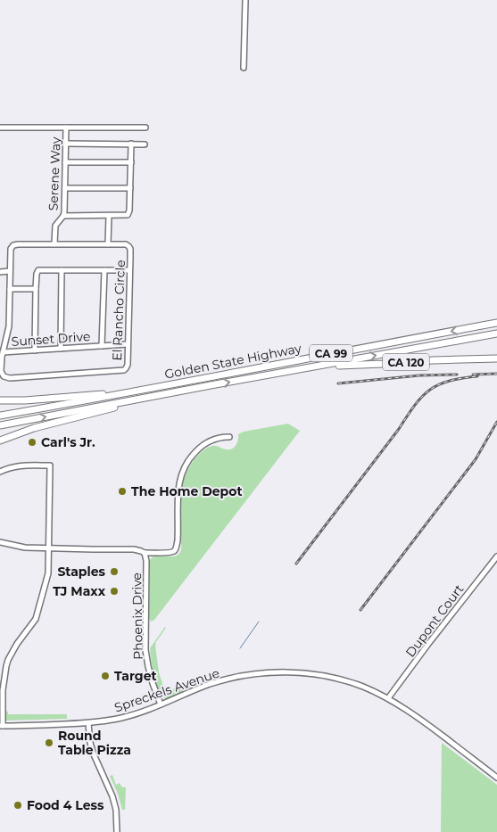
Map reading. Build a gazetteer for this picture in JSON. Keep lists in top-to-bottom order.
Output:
{
  "streets": {
    "highway": ["CA 99", "Golden State Highway", "CA 120"],
    "street": [
      "Serene Way",
      "El Rancho Circle",
      "Sunset Drive",
      "Phoenix Drive",
      "Dupont Court",
      "Spreckels Avenue"
    ]
  },
  "crossings": [
    ["Serene Way", "El Rancho Circle"],
    ["El Rancho Circle", "Sunset Drive"],
    ["Golden State Highway", "CA 120"],
    ["Phoenix Drive", "Spreckels Avenue"],
    ["Dupont Court", "Spreckels Avenue"]
  ],
  "places": [
    "Carl's Jr.",
    "The Home Depot",
    "Staples",
    "TJ Maxx",
    "Target",
    "Round Table Pizza",
    "Food 4 Less"
  ]
}
